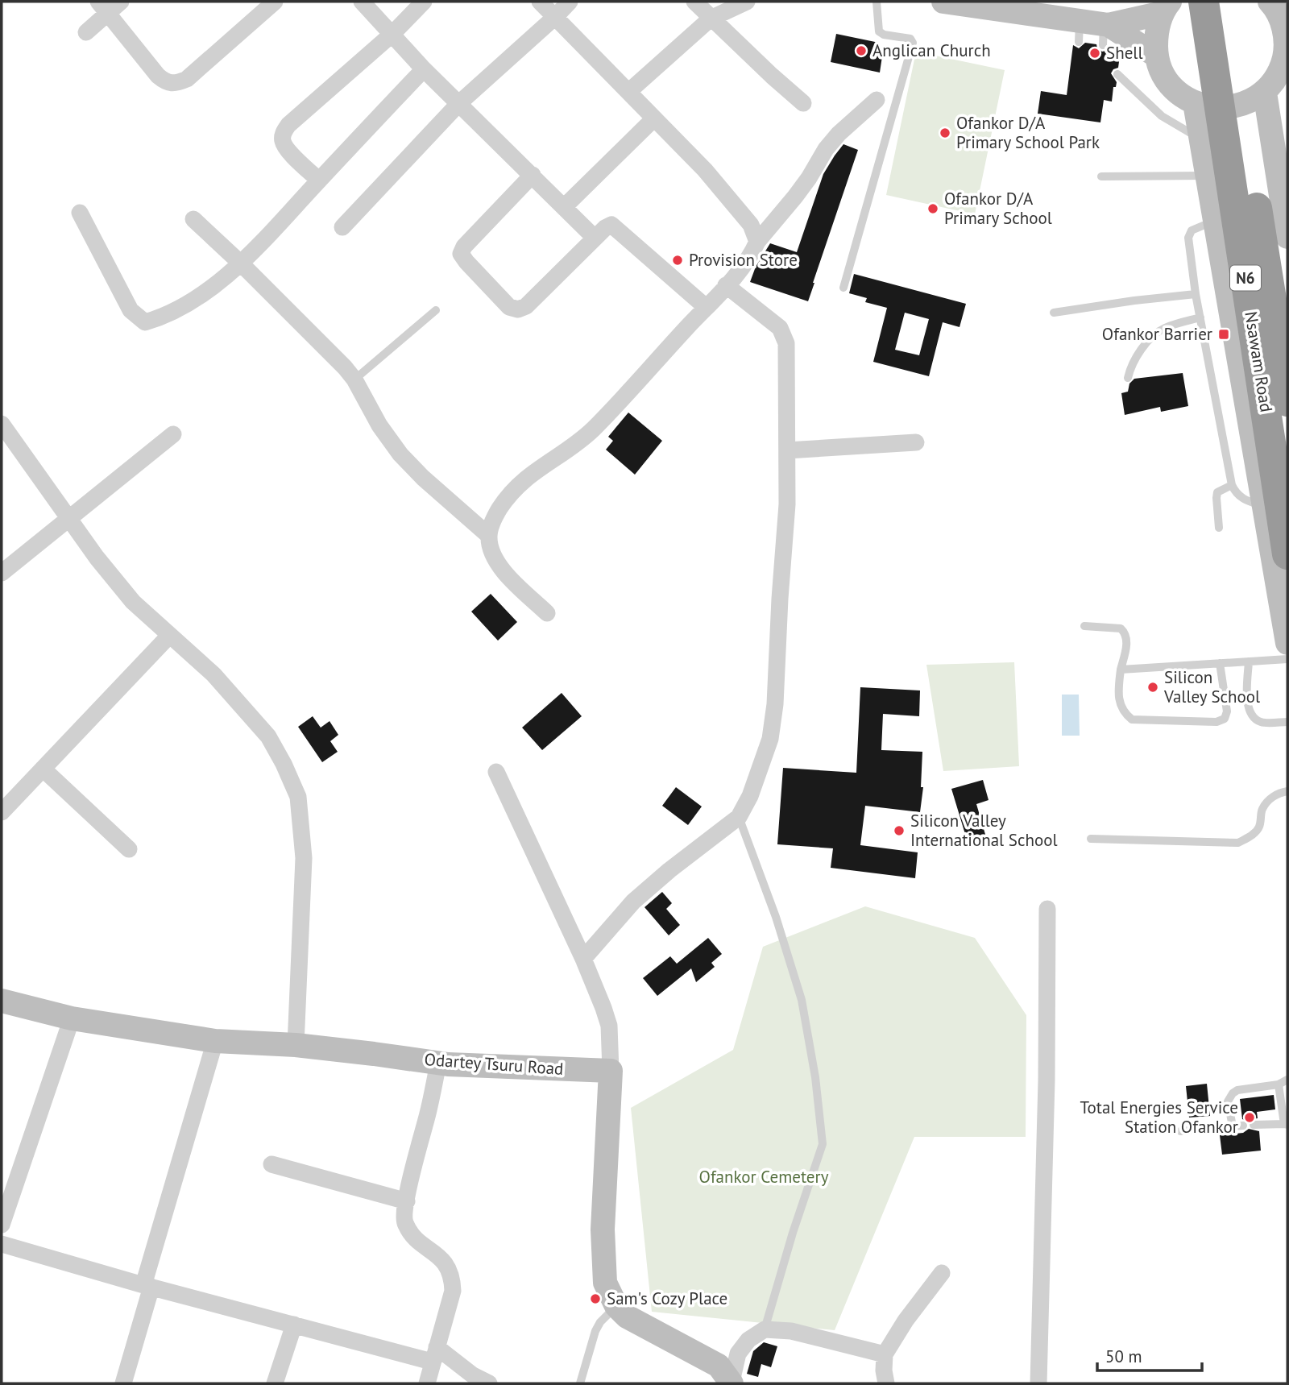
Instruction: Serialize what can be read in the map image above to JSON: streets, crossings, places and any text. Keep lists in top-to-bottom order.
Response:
{
  "streets": {
    "highway": ["N6", "Nsawam Road"],
    "main road": ["Odartey Tsuru Road"]
  },
  "parks": ["Ofankor Cemetery"],
  "places": {
    "other": [
      "Anglican Church",
      "Shell",
      "Ofankor D/A Primary School Park",
      "Ofankor D/A Primary School",
      "Provision Store",
      "Silicon Valley School",
      "Silicon Valley International School",
      "Total Energies Service Station Ofankor",
      "Sam's Cozy Place"
    ],
    "transit": ["Ofankor Barrier"]
  },
  "scale_bar": "50 m"
}
